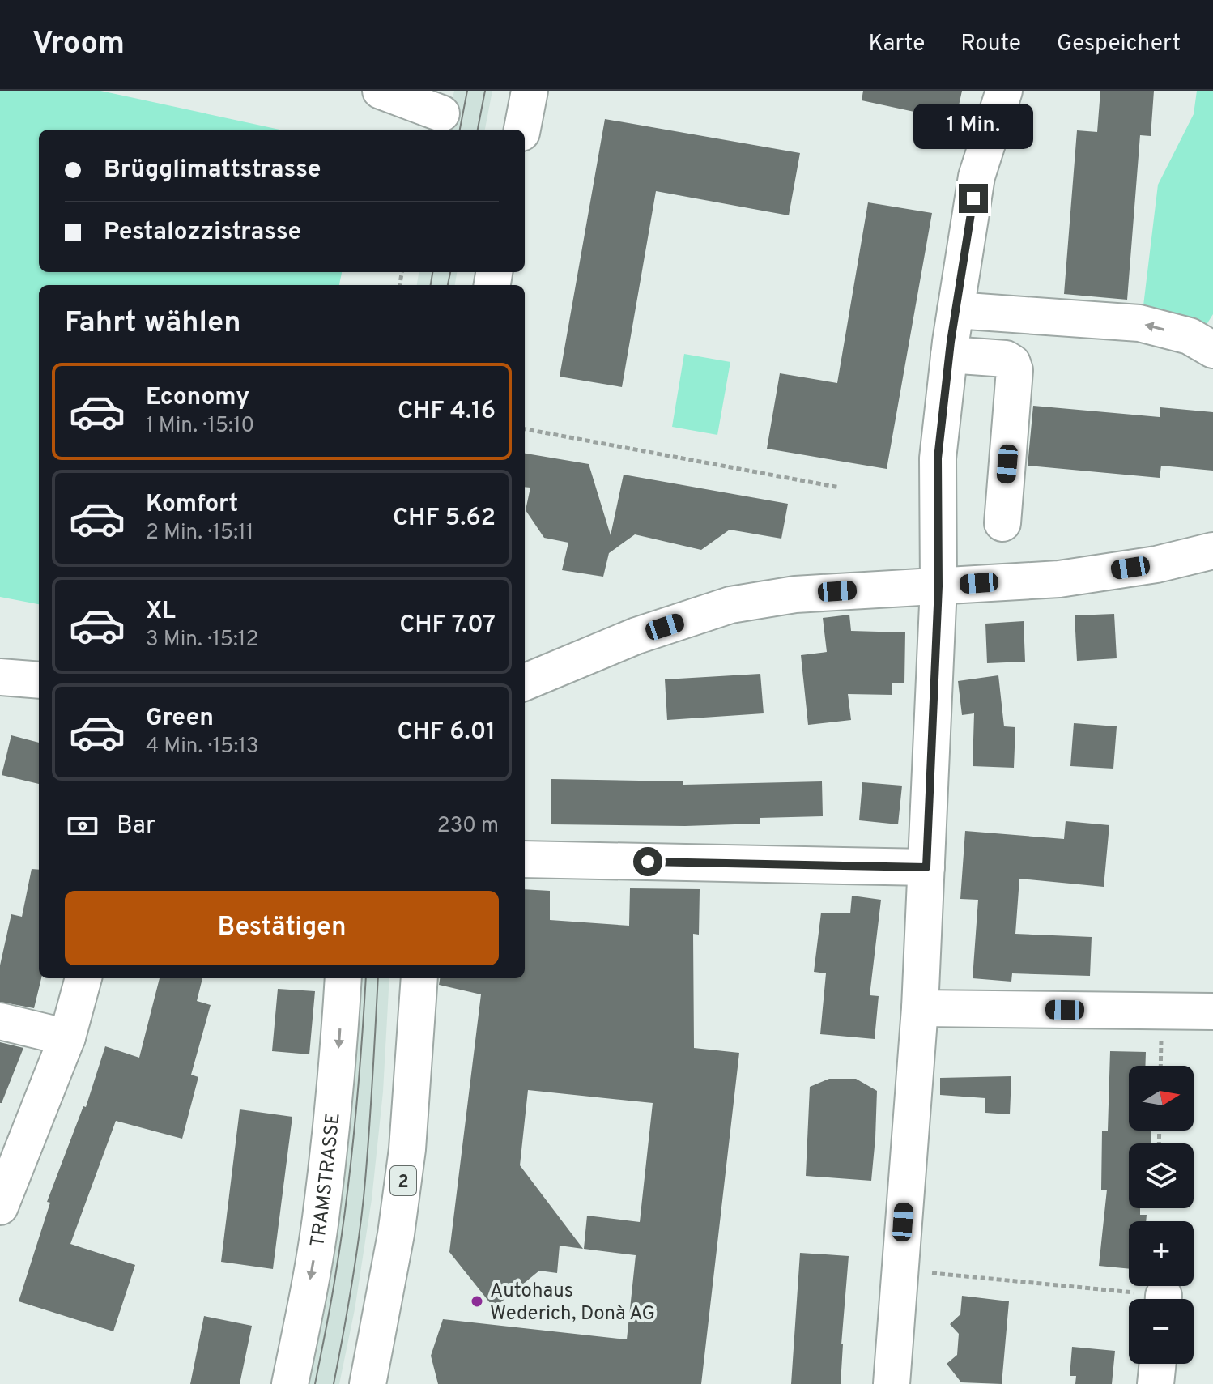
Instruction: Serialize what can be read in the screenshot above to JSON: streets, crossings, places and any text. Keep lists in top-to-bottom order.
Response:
{
  "streets": {
    "street": ["TRAMSTRASSE", "2"]
  },
  "places": ["Autohaus Wederich, Donà AG"],
  "north": "right",
  "page": {
    "header": "Vroom",
    "nav": ["Karte", "Route", "Gespeichert"],
    "bubble": "1 Min.",
    "banner": ["Brügglimattstrasse", "Pestalozzistrasse"],
    "heading": "Fahrt wählen",
    "list": [
      {
        "name": "Economy",
        "note": "1 Min. · 15:10",
        "value": "CHF 4.16"
      },
      {
        "name": "Komfort",
        "note": "2 Min. · 15:11",
        "value": "CHF 5.62"
      },
      {
        "name": "XL",
        "note": "3 Min. · 15:12",
        "value": "CHF 7.07"
      },
      {
        "name": "Green",
        "note": "4 Min. · 15:13",
        "value": "CHF 6.01"
      }
    ],
    "pay": ["Bar", "230 m"],
    "buttons": "Bestätigen",
    "map_buttons": ["+", "−"]
  }
}
